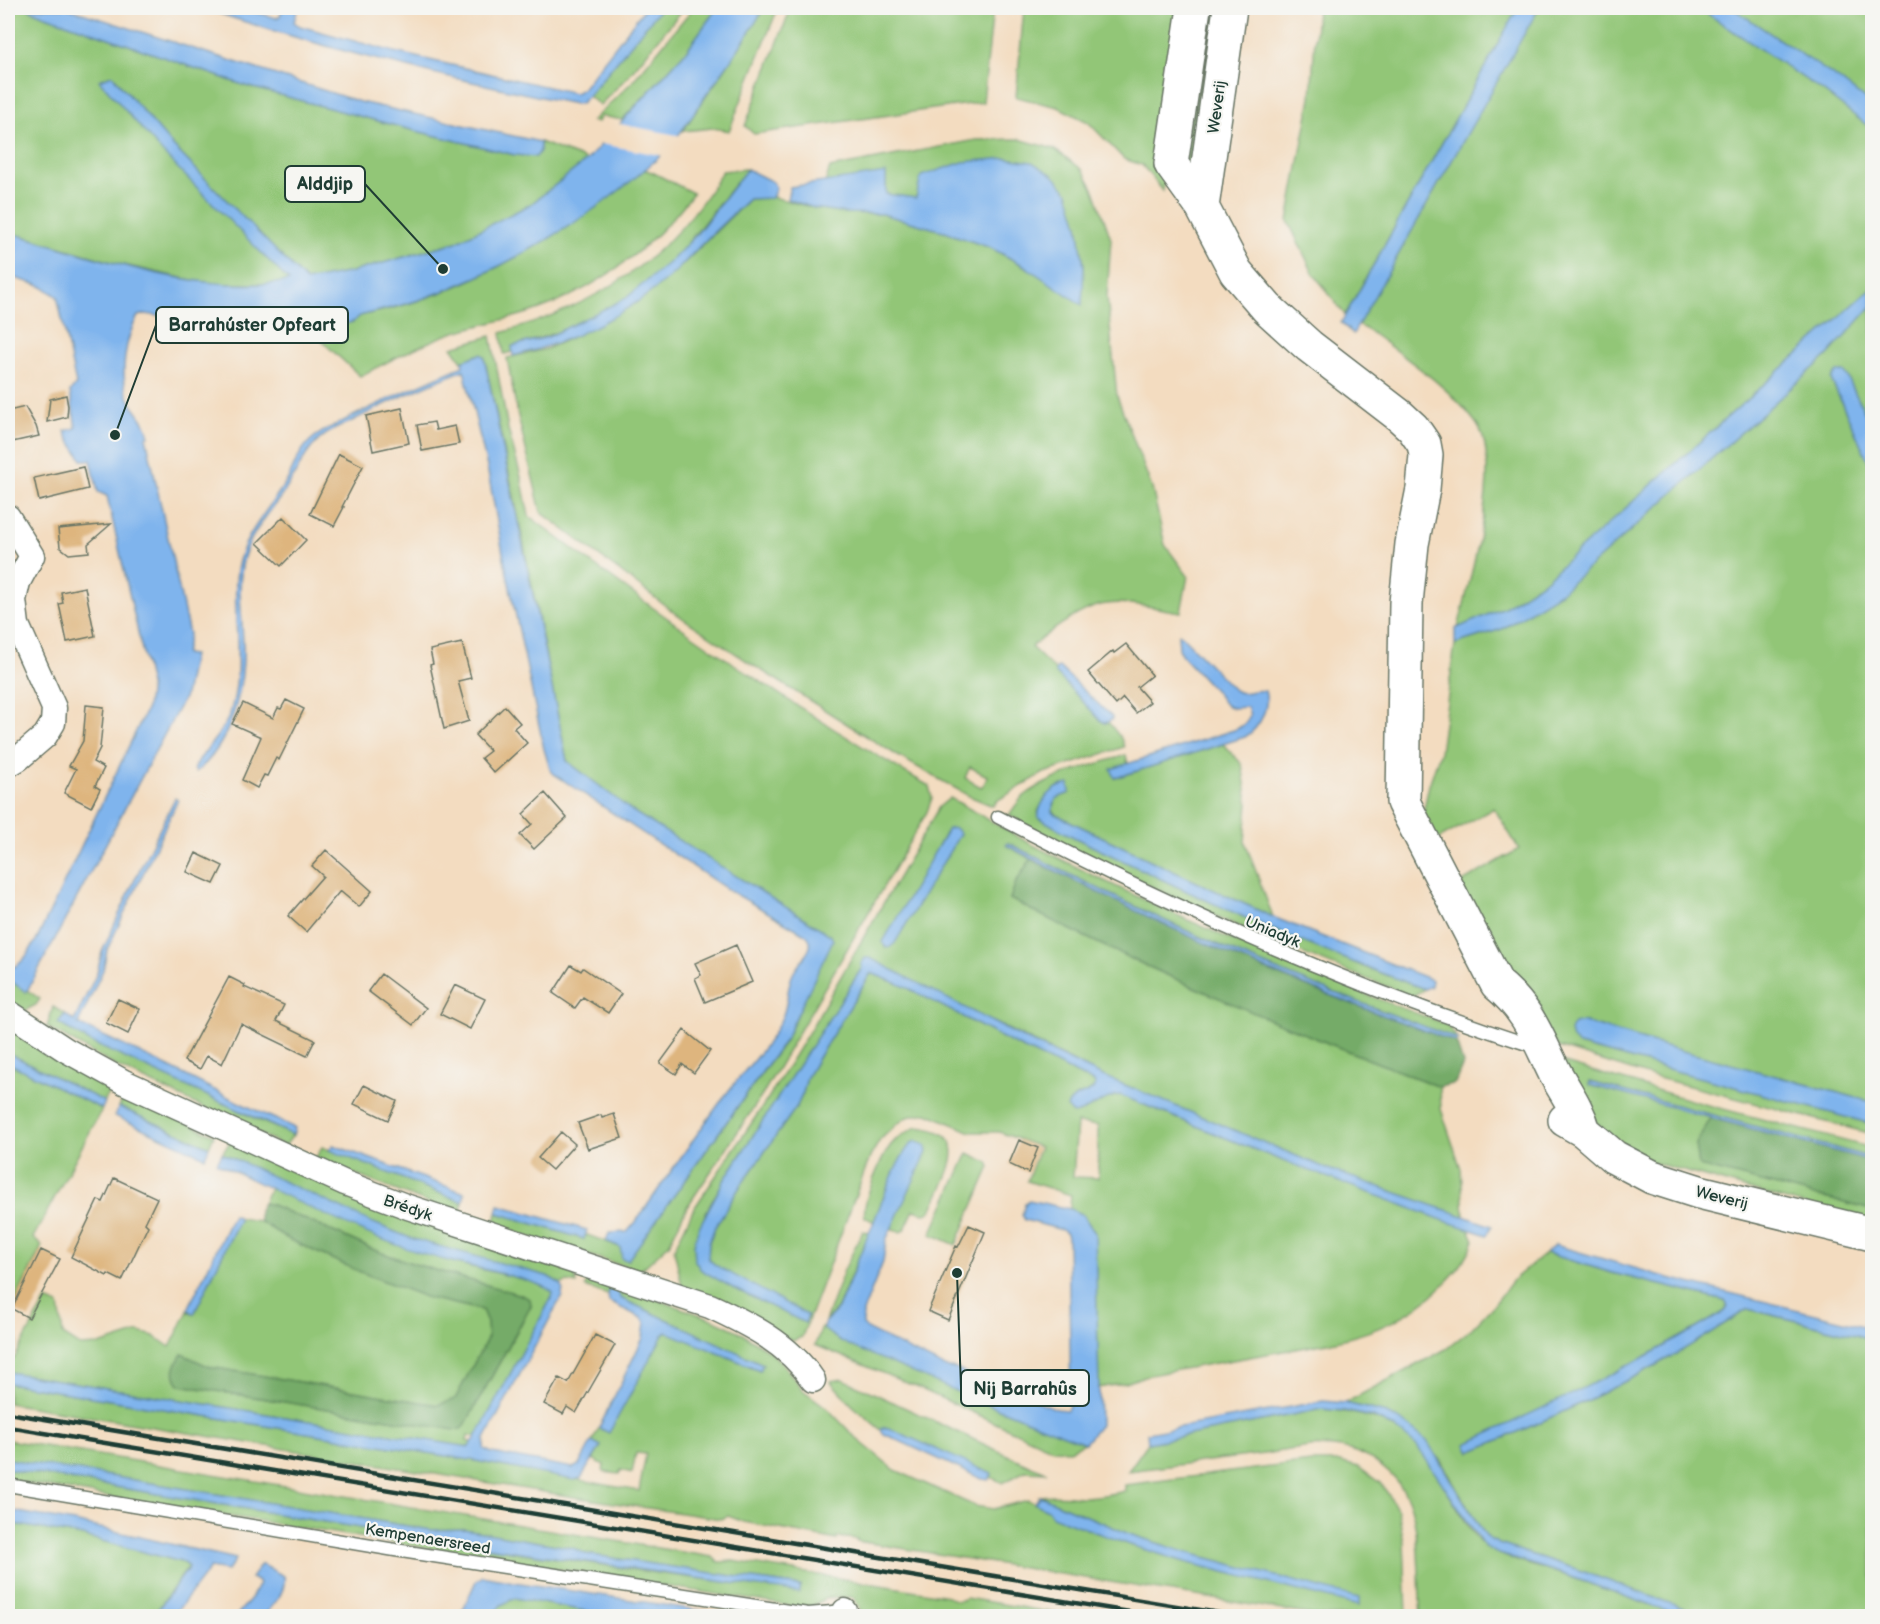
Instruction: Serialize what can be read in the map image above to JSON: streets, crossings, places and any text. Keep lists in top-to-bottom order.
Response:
{
  "streets": {
    "street": ["Weverij", "Brédyk"],
    "lane": ["Uniadyk", "Kempenaersreed"]
  },
  "crossings": [
    ["Weverij", "Uniadyk"]
  ],
  "places": ["Alddjip", "Barrahúster Opfeart", "Nij Barrahûs"]
}
